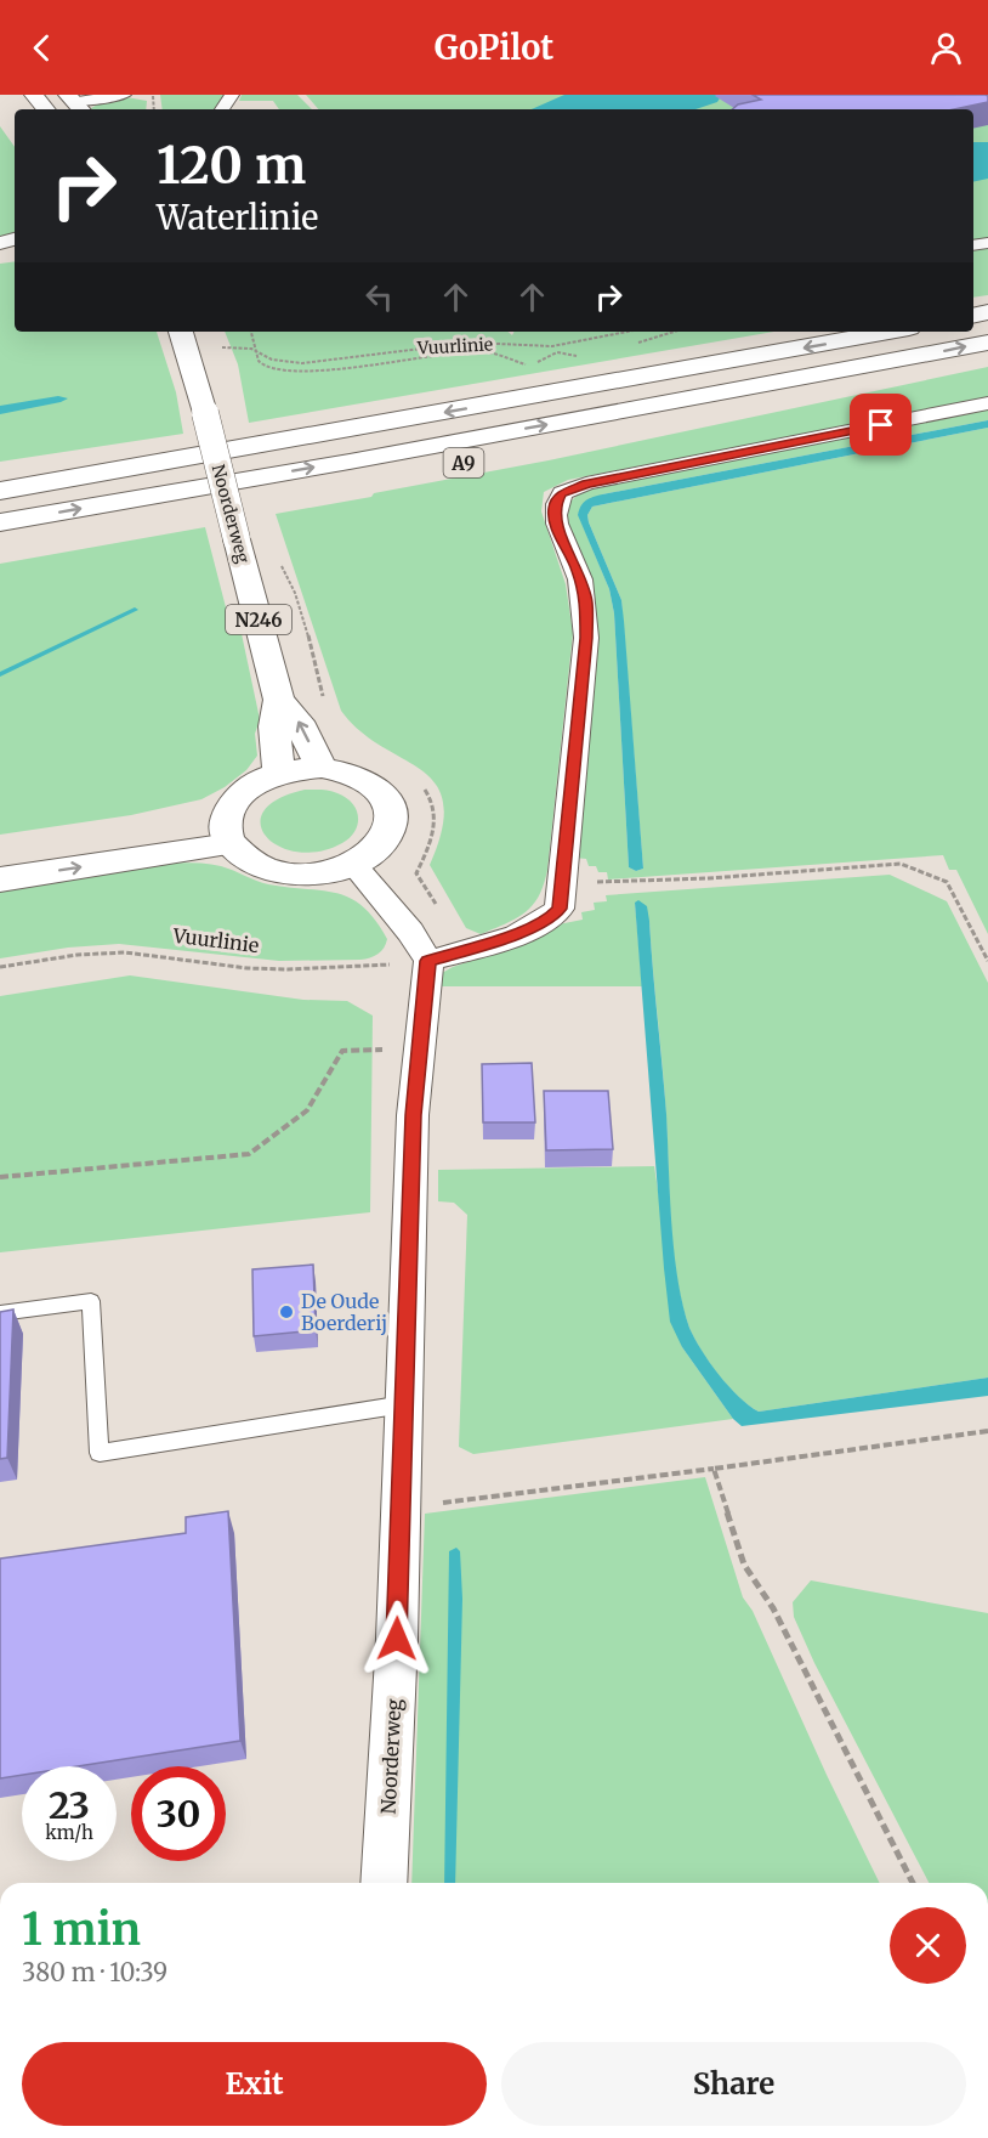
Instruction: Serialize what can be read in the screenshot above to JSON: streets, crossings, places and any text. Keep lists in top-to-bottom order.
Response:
{
  "streets": {
    "main road": ["A9", "Noorderweg", "N246"],
    "path": ["Vuurlinie"]
  },
  "crossings": [
    ["Vuurlinie", "Noorderweg"]
  ],
  "places": ["De Oude Boerderij"],
  "page": {
    "header": "GoPilot",
    "turn": ["120 m", "Waterlinie"],
    "speed": "23 km/h",
    "limit": "30",
    "heading": ["1 min", "380 m · 10:39"],
    "buttons": ["Exit", "Share"]
  }
}
